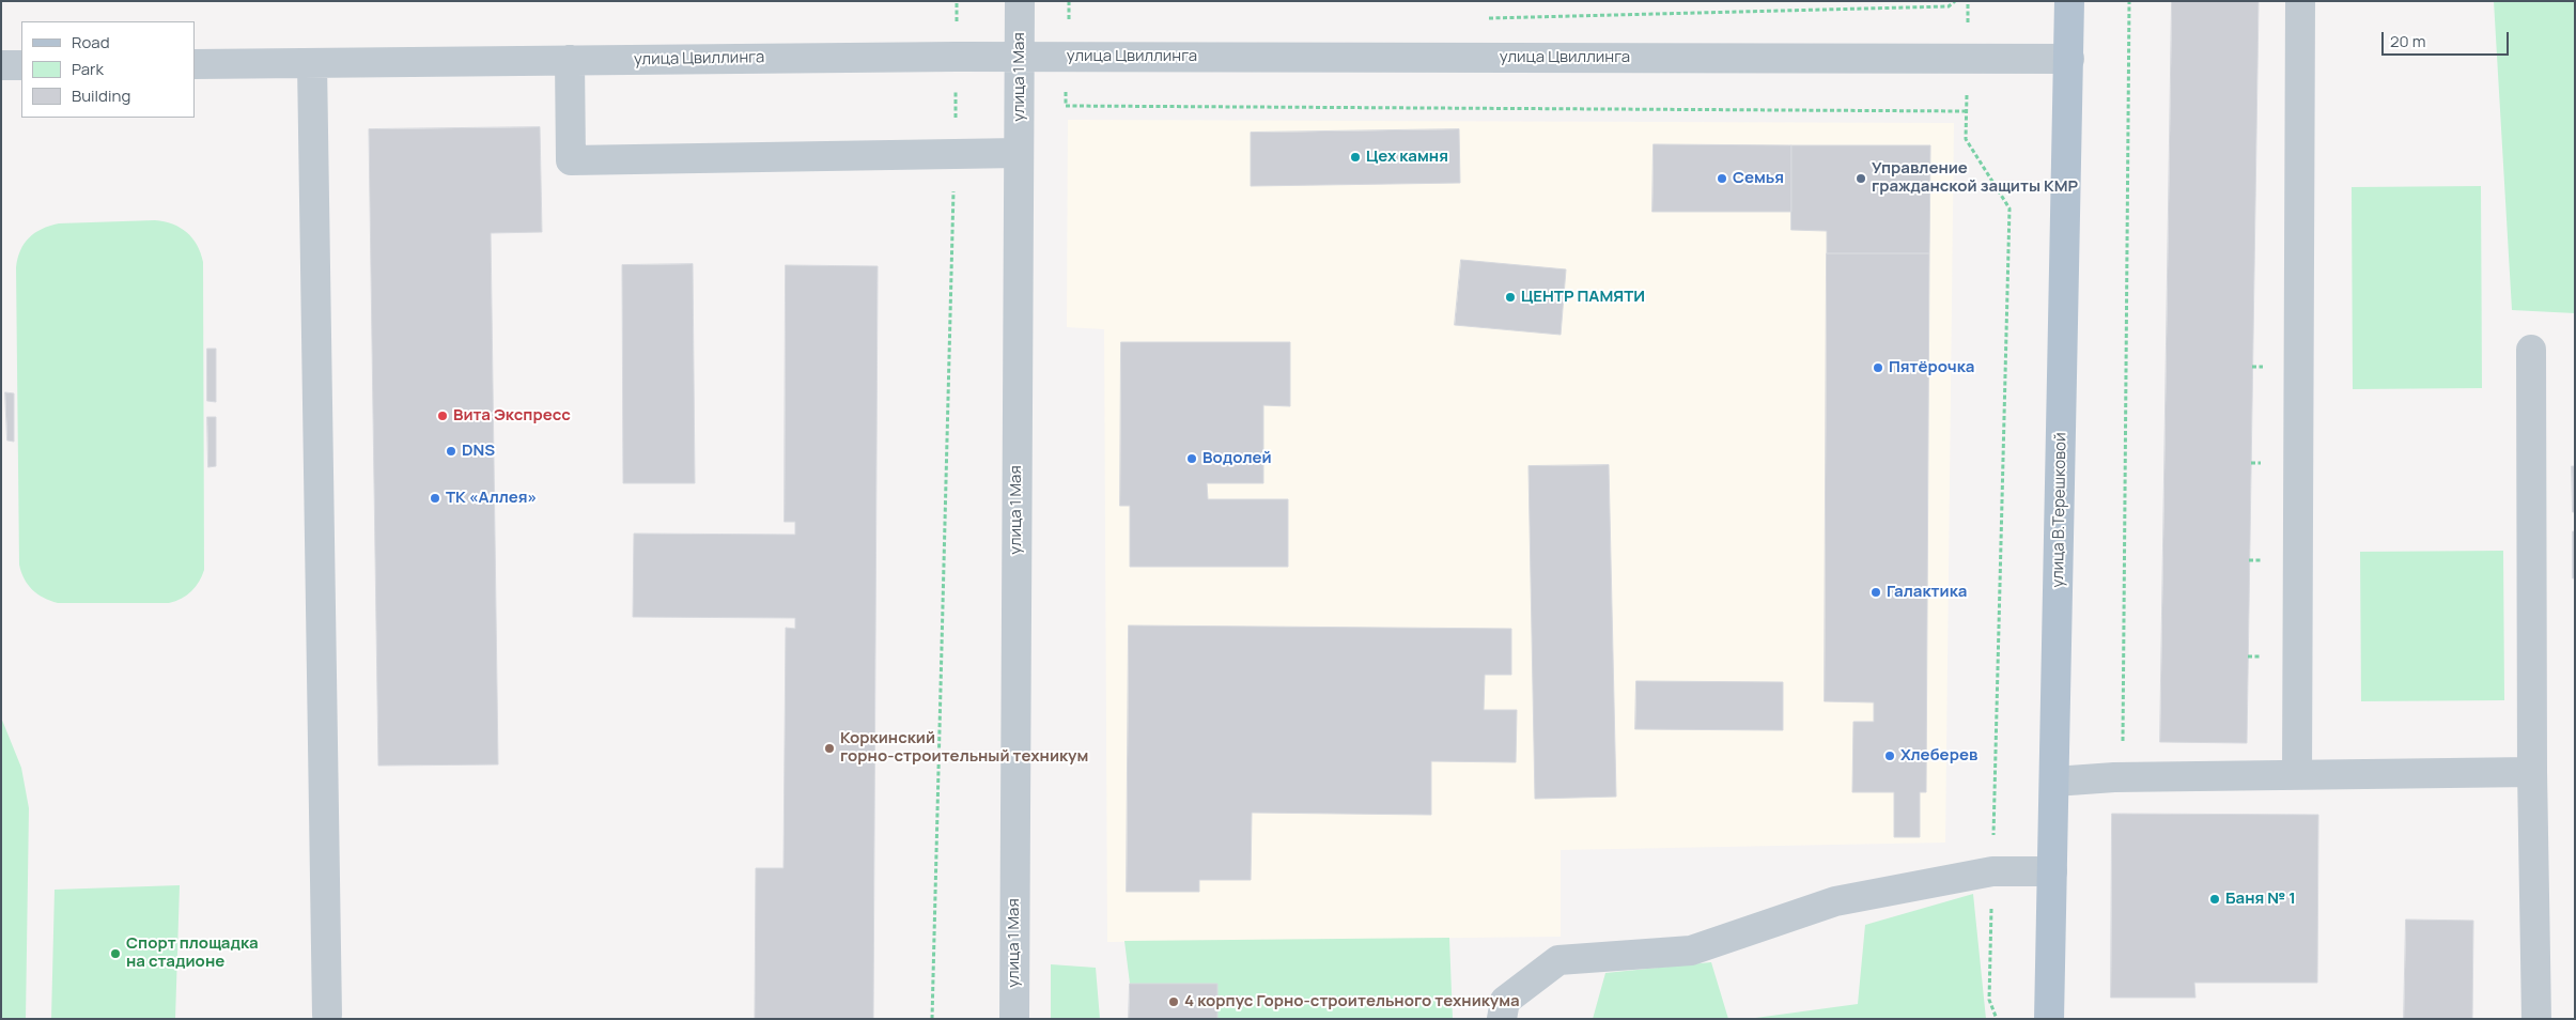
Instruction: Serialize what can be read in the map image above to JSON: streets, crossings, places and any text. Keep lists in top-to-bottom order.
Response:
{
  "streets": {
    "main road": ["улица В.Терешковой"],
    "street": ["улица Цвиллинга", "улица 1 Мая"]
  },
  "crossings": [
    ["улица Цвиллинга", "улица 1 Мая"],
    ["улица Цвиллинга", "улица В.Терешковой"]
  ],
  "places": [
    "Цех камня",
    "Семья",
    "Управление гражданской защиты КМР",
    "ЦЕНТР ПАМЯТИ",
    "Пятёрочка",
    "Вита Экспресс",
    "DNS",
    "Водолей",
    "ТК «Аллея»",
    "Галактика",
    "Коркинский горно-строительный техникум",
    "Хлеберев",
    "Баня № 1",
    "Спорт площадка на стадионе",
    "4 корпус Горно-строительного техникума"
  ],
  "legend": ["Road", "Park", "Building"],
  "scale_bar": "20 m"
}
